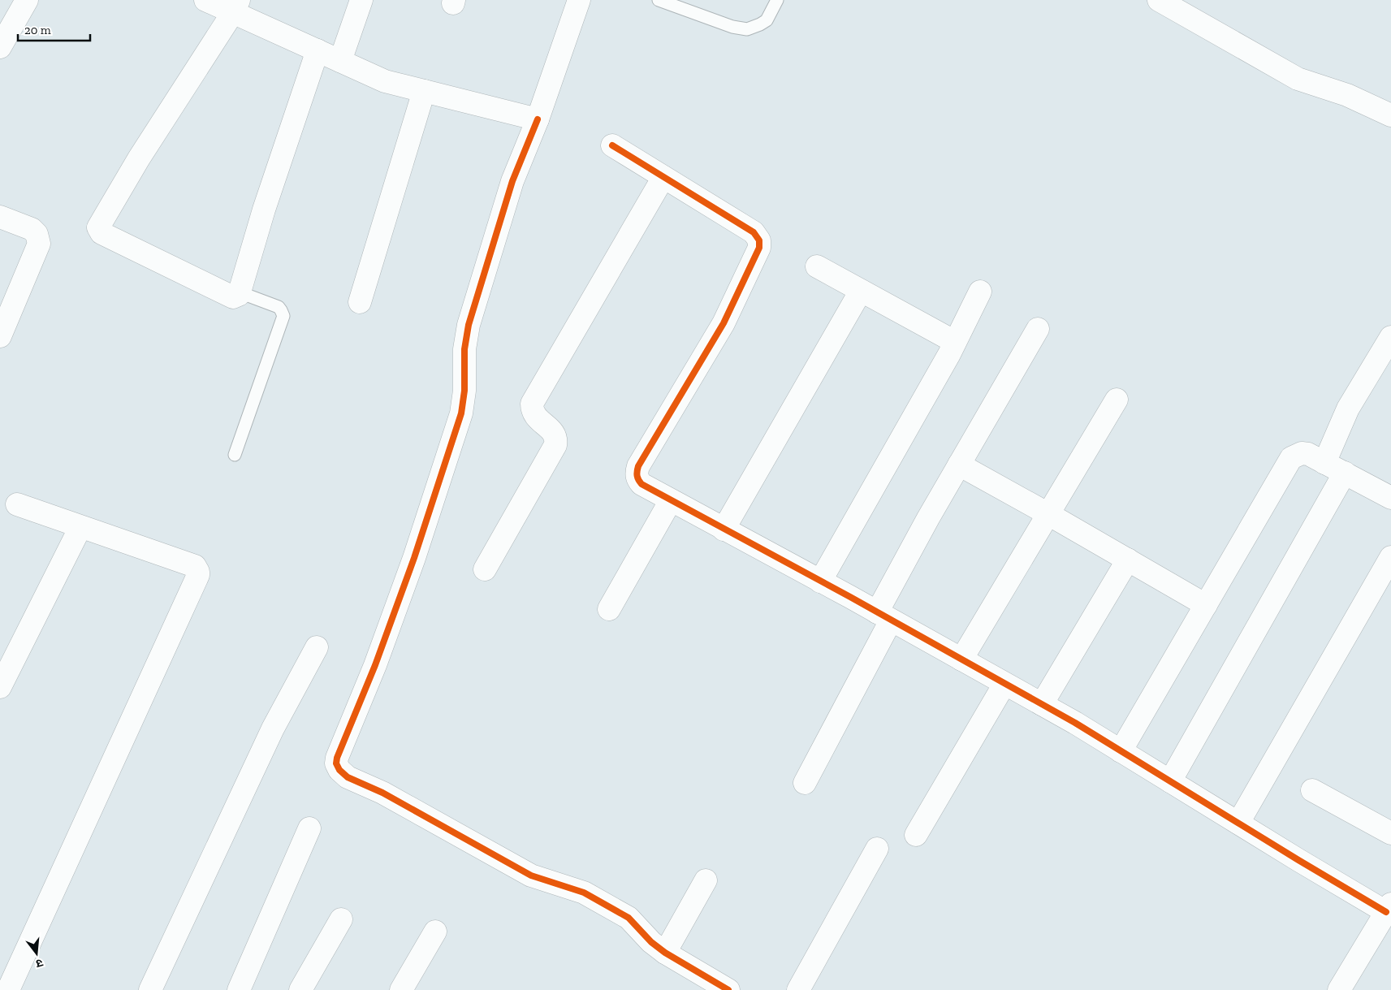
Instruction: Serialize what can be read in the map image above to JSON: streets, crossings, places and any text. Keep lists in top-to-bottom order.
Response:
{
  "scale_bar": "20 m",
  "north": "bottom"
}
